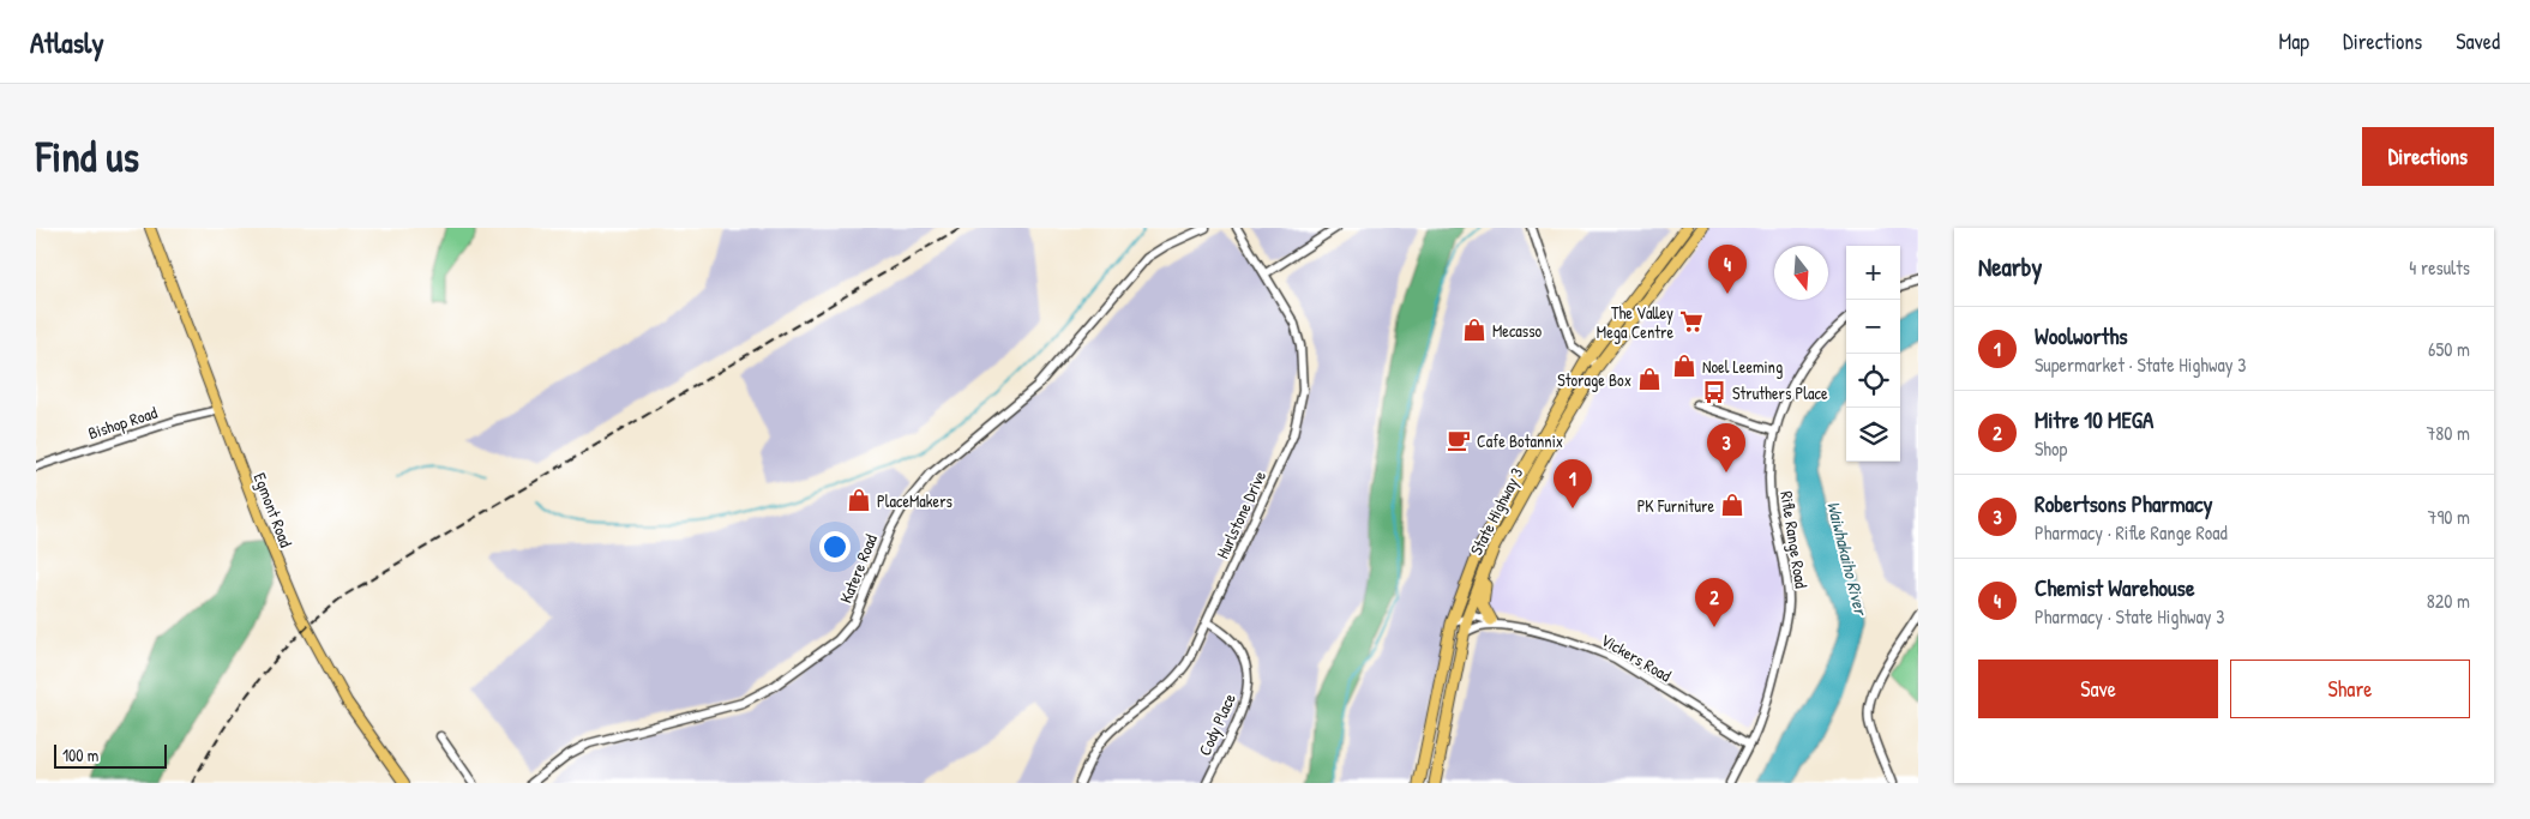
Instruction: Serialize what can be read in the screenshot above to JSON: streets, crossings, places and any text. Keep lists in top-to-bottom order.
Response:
{
  "streets": {
    "highway": ["State Highway 3"],
    "main road": ["Egmont Road"],
    "street": [
      "Bishop Road",
      "Hurlstone Drive",
      "Rifle Range Road",
      "Katere Road",
      "Vickers Road",
      "Cody Place"
    ]
  },
  "crossings": [
    ["Bishop Road", "Egmont Road"],
    ["State Highway 3", "Vickers Road"],
    ["Hurlstone Drive", "Cody Place"],
    ["Rifle Range Road", "Vickers Road"]
  ],
  "water": ["Waiwhakaiho River"],
  "places": {
    "supermarket": ["The Valley Mega Centre"],
    "shop": [
      "Mecasso",
      "Noel Leeming",
      "Storage Box",
      "PlaceMakers",
      "PK Furniture"
    ],
    "bus stop": ["Struthers Place"],
    "cafe": ["Cafe Botannix"]
  },
  "scale_bar": "100 m",
  "north": "bottom",
  "page": {
    "header": "Atlasly",
    "nav": ["Map", "Directions", "Saved"],
    "buttons": [
      "Directions",
      ["Save", "Share"]
    ],
    "title": "Find us",
    "heading": ["Nearby", "4 results"],
    "pins": [
      "4",
      "3",
      "1",
      "2"
    ],
    "map_buttons": ["+", "−"],
    "list": [
      {
        "mark": "1",
        "name": "Woolworths",
        "note": "Supermarket · State Highway 3",
        "value": "650 m"
      },
      {
        "mark": "2",
        "name": "Mitre 10 MEGA",
        "note": "Shop",
        "value": "780 m"
      },
      {
        "mark": "3",
        "name": "Robertsons Pharmacy",
        "note": "Pharmacy · Rifle Range Road",
        "value": "790 m"
      },
      {
        "mark": "4",
        "name": "Chemist Warehouse",
        "note": "Pharmacy · State Highway 3",
        "value": "820 m"
      }
    ],
    "scale": "100 m"
  }
}
